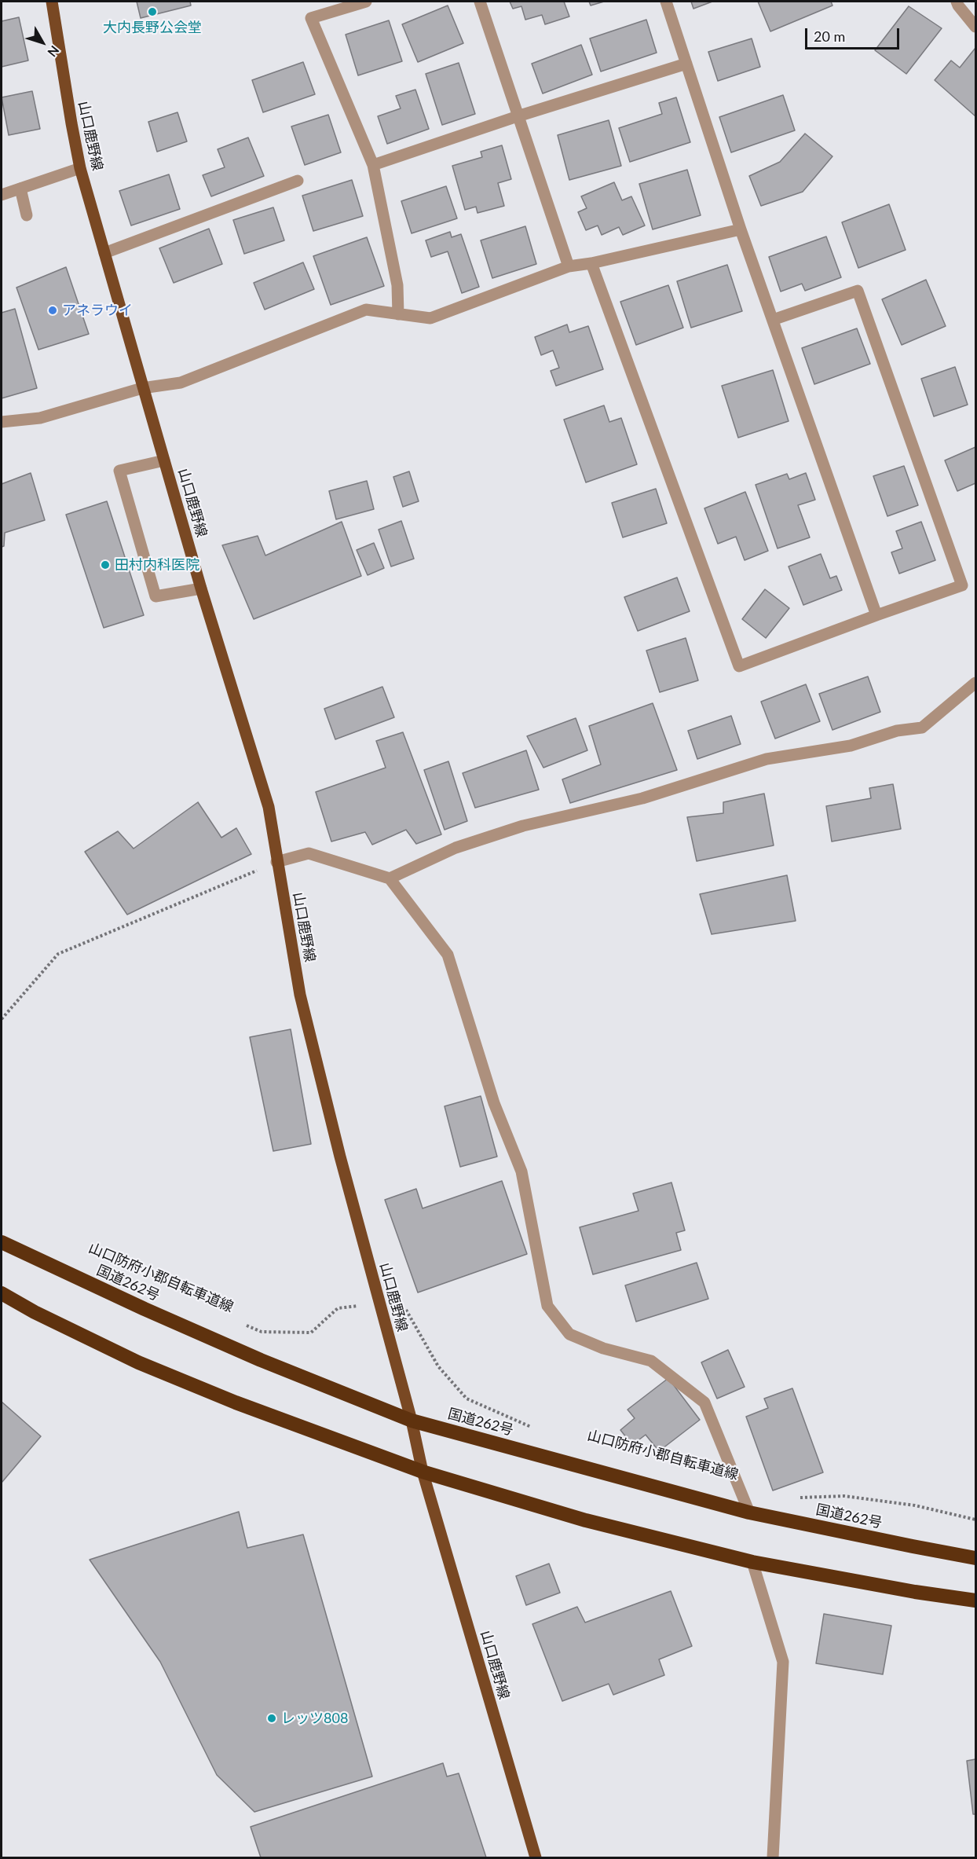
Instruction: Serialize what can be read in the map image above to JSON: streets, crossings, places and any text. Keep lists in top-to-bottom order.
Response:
{
  "streets": {
    "highway": ["国道262号"],
    "main road": ["山口鹿野線"],
    "path": ["山口防府小郡自転車道線"]
  },
  "crossings": [
    ["山口鹿野線", "国道262号"]
  ],
  "places": [
    "大内長野公会堂",
    "アネラウイ",
    "田村内科医院",
    "レッツ808"
  ],
  "scale_bar": "20 m",
  "north": "bottom right"
}
